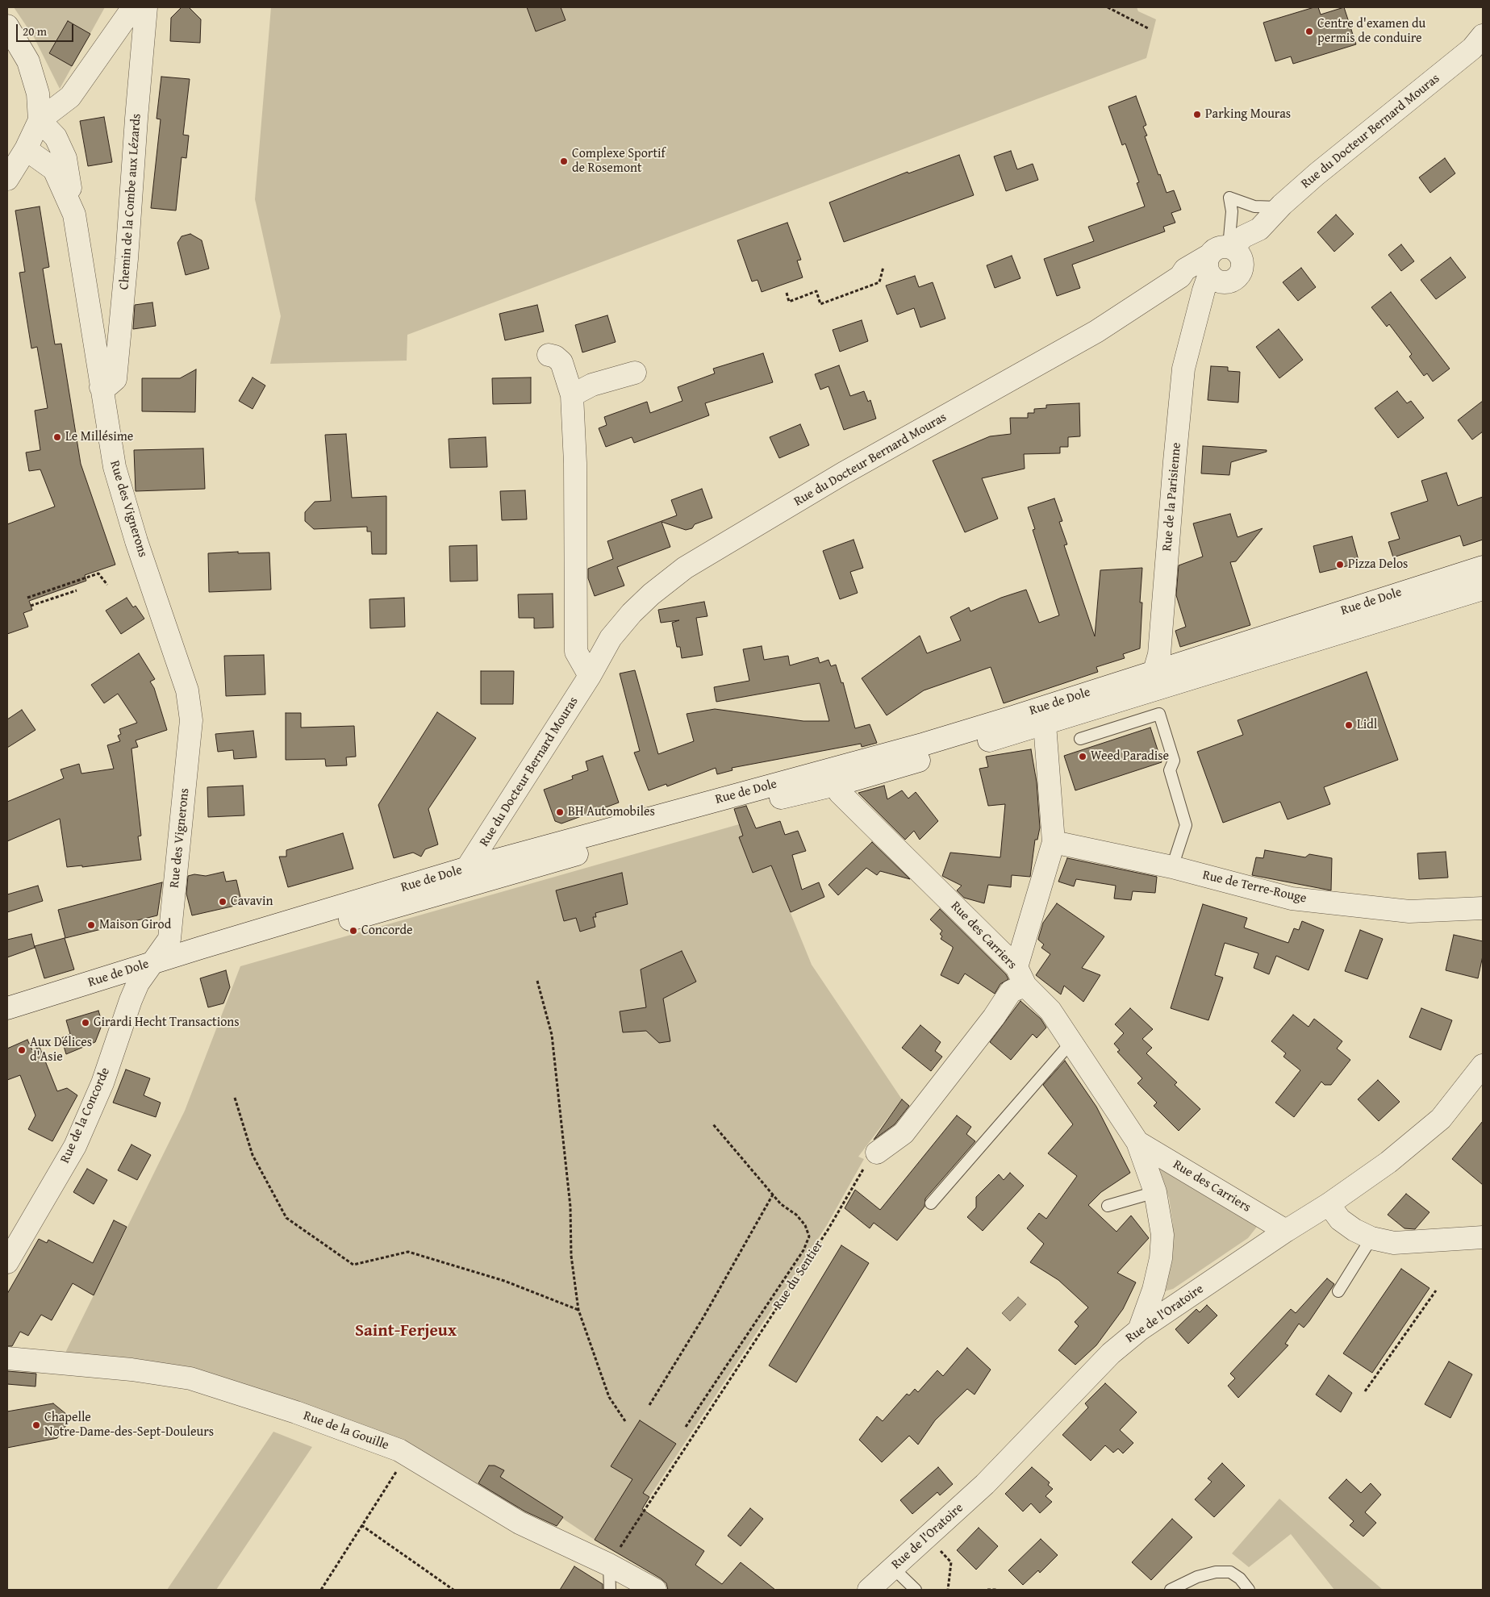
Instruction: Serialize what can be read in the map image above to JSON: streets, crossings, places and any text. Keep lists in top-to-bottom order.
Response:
{
  "streets": {
    "street": [
      "Rue du Docteur Bernard Mouras",
      "Chemin de la Combe aux Lézards",
      "Rue de la Parisienne",
      "Rue des Vignerons",
      "Rue de Dole",
      "Rue de Terre-Rouge",
      "Rue des Carriers",
      "Rue de la Concorde",
      "Rue de l'Oratoire",
      "Rue de la Gouille"
    ],
    "path": ["Rue du Sentier"]
  },
  "crossings": [
    ["Rue du Docteur Bernard Mouras", "Rue de la Parisienne"],
    ["Rue du Docteur Bernard Mouras", "Rue de Dole"],
    ["Chemin de la Combe aux Lézards", "Rue des Vignerons"],
    ["Rue de la Parisienne", "Rue de Dole"],
    ["Rue des Vignerons", "Rue de Dole"],
    ["Rue des Vignerons", "Rue de la Concorde"],
    ["Rue de Dole", "Rue des Carriers"],
    ["Rue de Dole", "Rue de la Concorde"],
    ["Rue des Carriers", "Rue de l'Oratoire"],
    ["Rue du Sentier", "Rue de la Gouille"]
  ],
  "districts": ["Saint-Ferjeux"],
  "places": [
    "Centre d'examen du permis de conduire",
    "Parking Mouras",
    "Complexe Sportif de Rosemont",
    "Le Millésime",
    "Pizza Delos",
    "Lidl",
    "Weed Paradise",
    "BH Automobiles",
    "Cavavin",
    "Maison Girod",
    "Concorde",
    "Girardi Hecht Transactions",
    "Aux Délices d'Asie",
    "Chapelle Notre-Dame-des-Sept-Douleurs"
  ],
  "scale_bar": "20 m"
}
